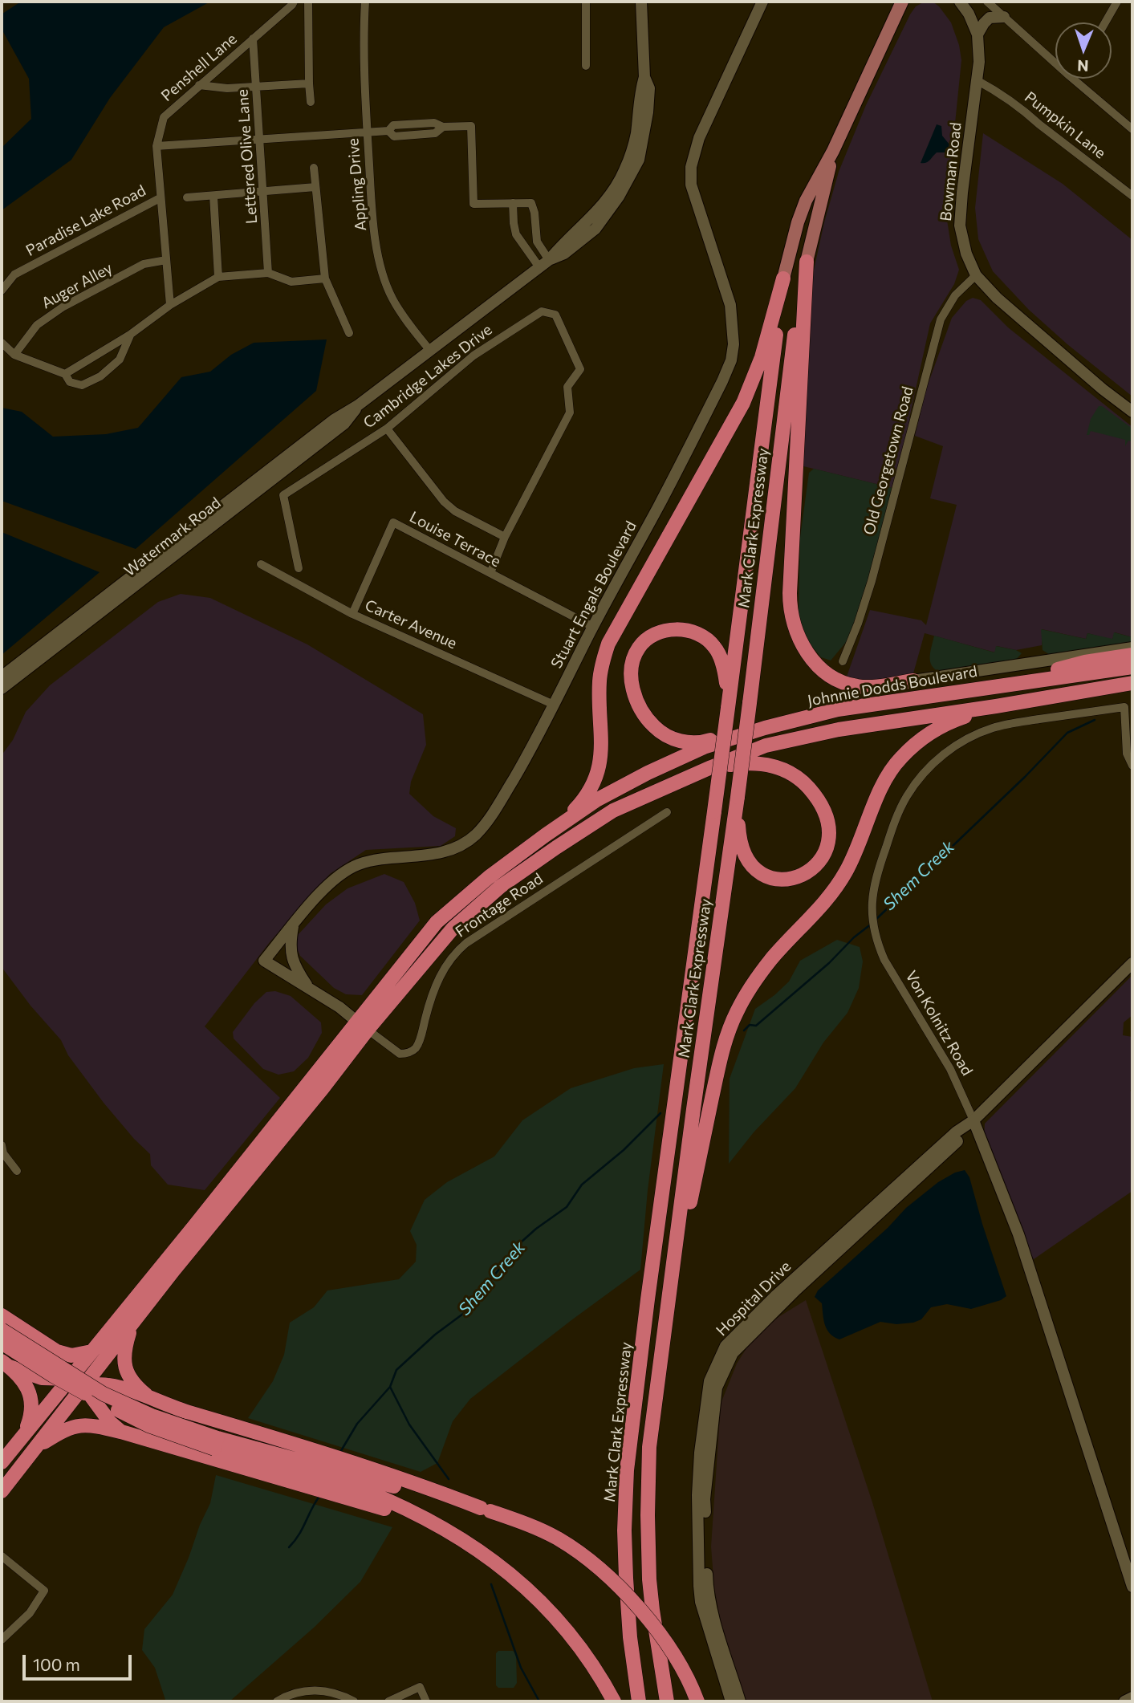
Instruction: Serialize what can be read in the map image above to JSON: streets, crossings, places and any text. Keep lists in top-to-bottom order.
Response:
{
  "streets": {
    "highway": ["Mark Clark Expressway", "Johnnie Dodds Boulevard"],
    "street": [
      "Penshell Lane",
      "Pumpkin Lane",
      "Lettered Olive Lane",
      "Bowman Road",
      "Appling Drive",
      "Paradise Lake Road",
      "Auger Alley",
      "Cambridge Lakes Drive",
      "Old Georgetown Road",
      "Watermark Road",
      "Louise Terrace",
      "Stuart Engals Boulevard",
      "Carter Avenue",
      "Frontage Road",
      "Von Kolnitz Road",
      "Hospital Drive"
    ]
  },
  "crossings": [
    ["Penshell Lane", "Lettered Olive Lane"],
    ["Penshell Lane", "Paradise Lake Road"],
    ["Penshell Lane", "Auger Alley"],
    ["Pumpkin Lane", "Bowman Road"],
    ["Bowman Road", "Old Georgetown Road"],
    ["Appling Drive", "Watermark Road"],
    ["Cambridge Lakes Drive", "Louise Terrace"],
    ["Louise Terrace", "Stuart Engals Boulevard"],
    ["Louise Terrace", "Carter Avenue"],
    ["Stuart Engals Boulevard", "Carter Avenue"],
    ["Stuart Engals Boulevard", "Johnnie Dodds Boulevard"],
    ["Stuart Engals Boulevard", "Frontage Road"],
    ["Johnnie Dodds Boulevard", "Frontage Road"],
    ["Von Kolnitz Road", "Hospital Drive"]
  ],
  "water": ["Shem Creek"],
  "scale_bar": "100 m",
  "north": "bottom"
}
